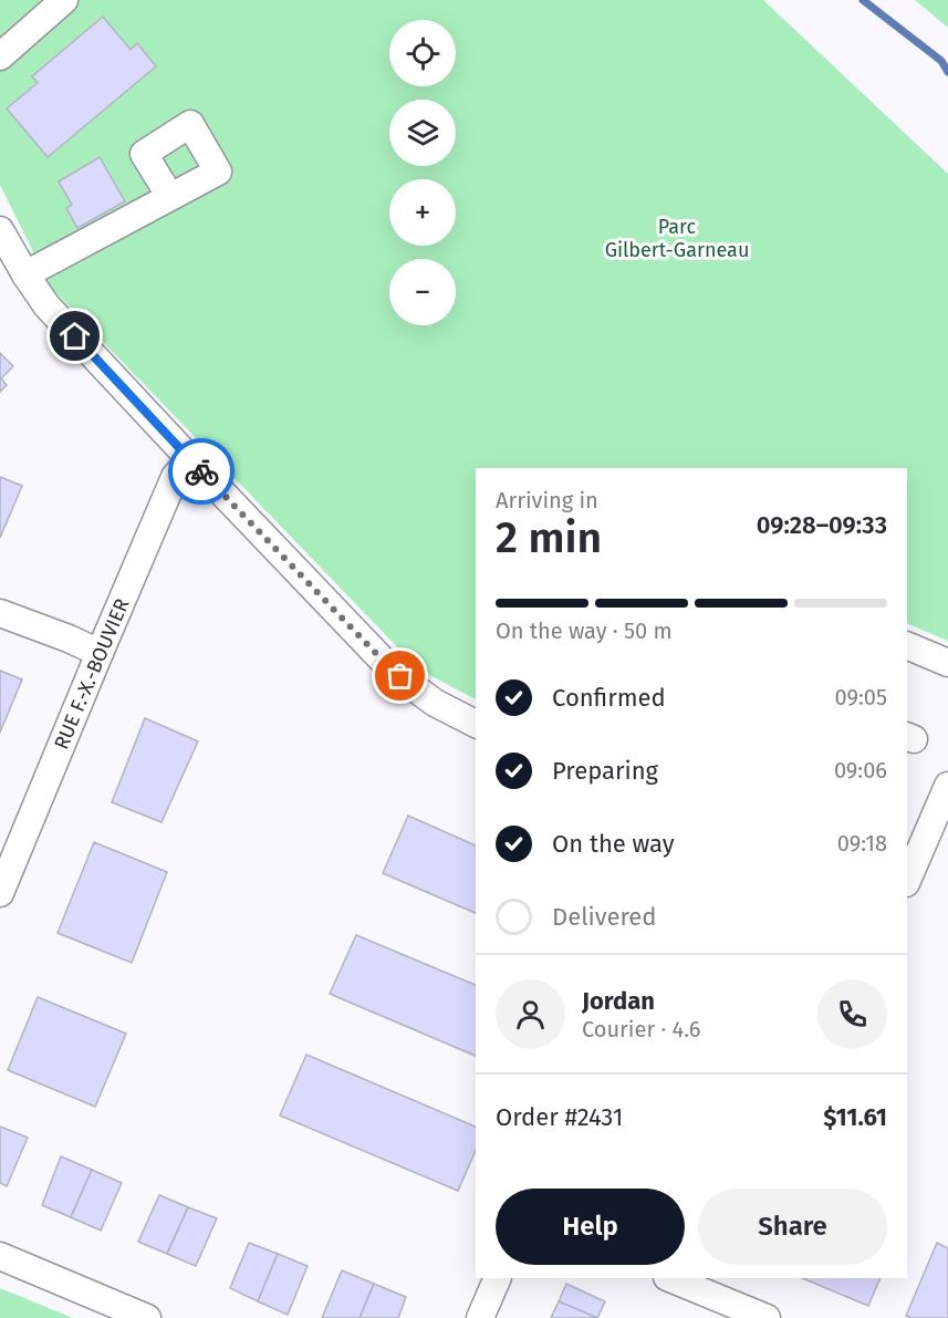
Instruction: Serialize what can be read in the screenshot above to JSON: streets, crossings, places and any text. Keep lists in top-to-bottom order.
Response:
{
  "streets": {
    "street": ["RUE F.-X.-BOUVIER"]
  },
  "parks": ["Parc Gilbert-Garneau"],
  "page": {
    "map_buttons": ["+", "−"],
    "heading": ["2 min", "Arriving in", "09:28–09:33"],
    "panel": [
      "Jordan",
      "Courier · 4.6",
      "Order #2431",
      "$11.61"
    ],
    "bar": "On the way · 50 m",
    "list": [
      ["Confirmed", "09:05"],
      ["Preparing", "09:06"],
      ["On the way", "09:18"],
      "Delivered"
    ],
    "buttons": ["Help", "Share"]
  }
}
